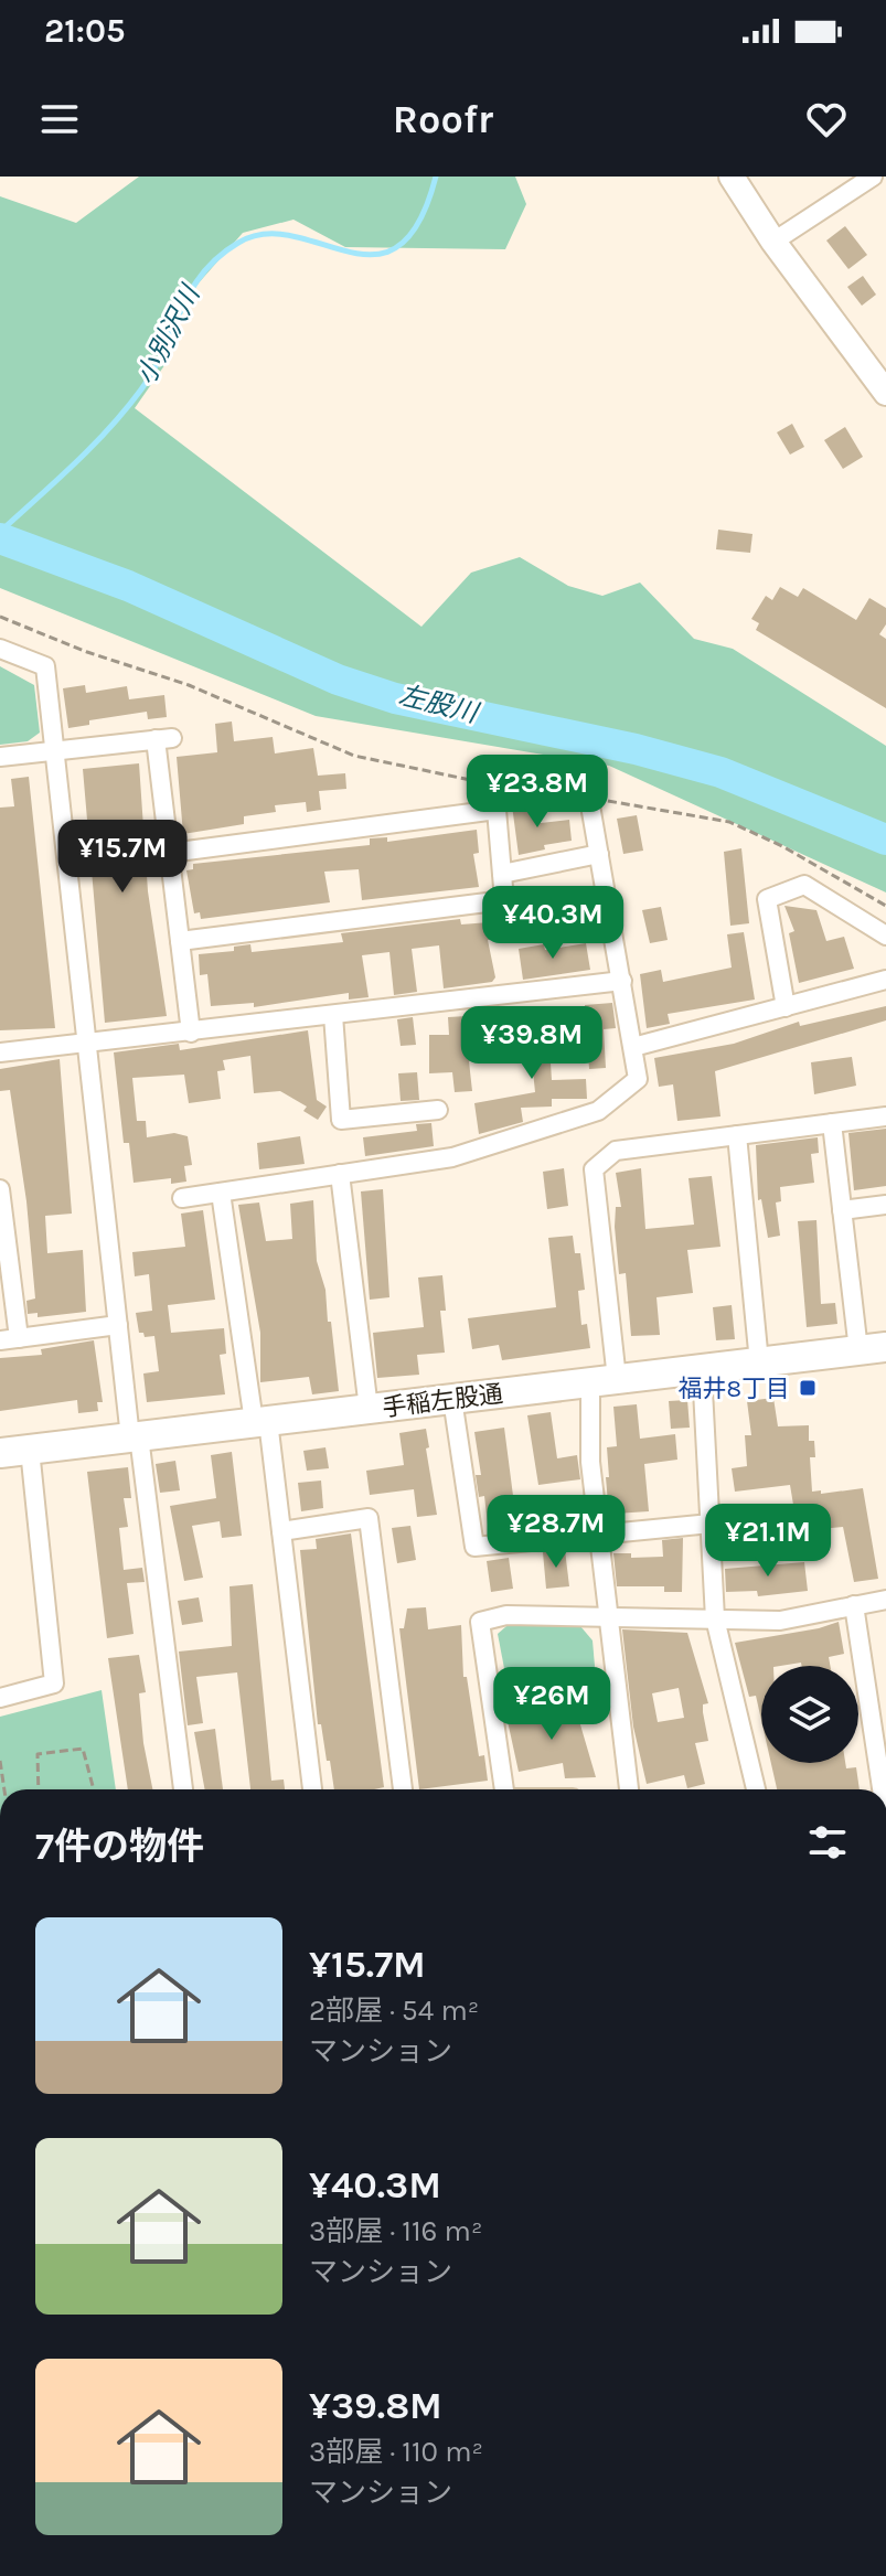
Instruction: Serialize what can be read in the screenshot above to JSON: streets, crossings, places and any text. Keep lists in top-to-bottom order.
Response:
{
  "streets": {
    "main road": ["手稲左股通"]
  },
  "water": ["小別沢川", "左股川"],
  "places": {
    "transit": ["福井8丁目"]
  },
  "page": {
    "status": "21:05",
    "header": "Roofr",
    "price": [
      "¥23.8M",
      "¥15.7M",
      "¥40.3M",
      "¥39.8M",
      "¥28.7M",
      "¥21.1M",
      "¥26M"
    ],
    "heading": "7件の物件",
    "list": [
      {
        "name": "¥15.7M",
        "note": "2部屋 · 54 m² · マンション"
      },
      {
        "name": "¥40.3M",
        "note": "3部屋 · 116 m² · マンション"
      },
      {
        "name": "¥39.8M",
        "note": "3部屋 · 110 m² · マンション"
      }
    ]
  }
}
